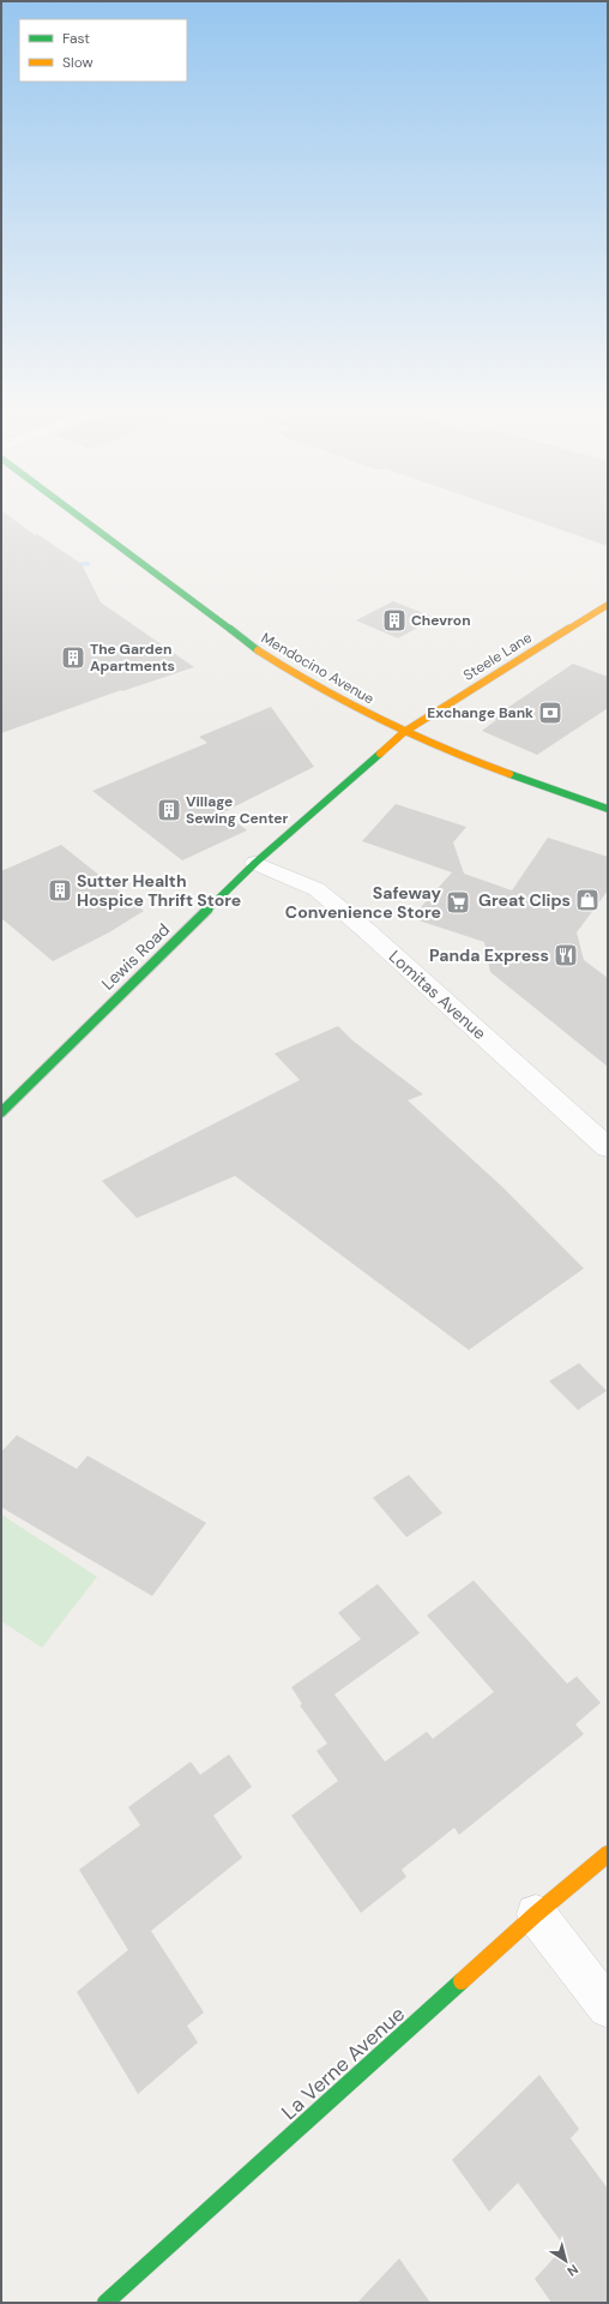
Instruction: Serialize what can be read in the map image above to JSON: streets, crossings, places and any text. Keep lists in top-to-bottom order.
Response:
{
  "streets": {
    "main road": [
      "Steele Lane",
      "Mendocino Avenue",
      "Lewis Road",
      "La Verne Avenue"
    ],
    "street": ["Lomitas Avenue"]
  },
  "crossings": [
    ["Steele Lane", "Mendocino Avenue"],
    ["Steele Lane", "Lewis Road"],
    ["Mendocino Avenue", "Lewis Road"],
    ["Lewis Road", "Lomitas Avenue"]
  ],
  "places": {
    "building": [
      "Chevron",
      "The Garden Apartments",
      "Village Sewing Center",
      "Sutter Health Hospice Thrift Store"
    ],
    "bank": ["Exchange Bank"],
    "shop": ["Great Clips"],
    "supermarket": ["Safeway Convenience Store"],
    "restaurant": ["Panda Express"]
  },
  "legend": ["Fast", "Slow"],
  "north": "bottom right"
}
